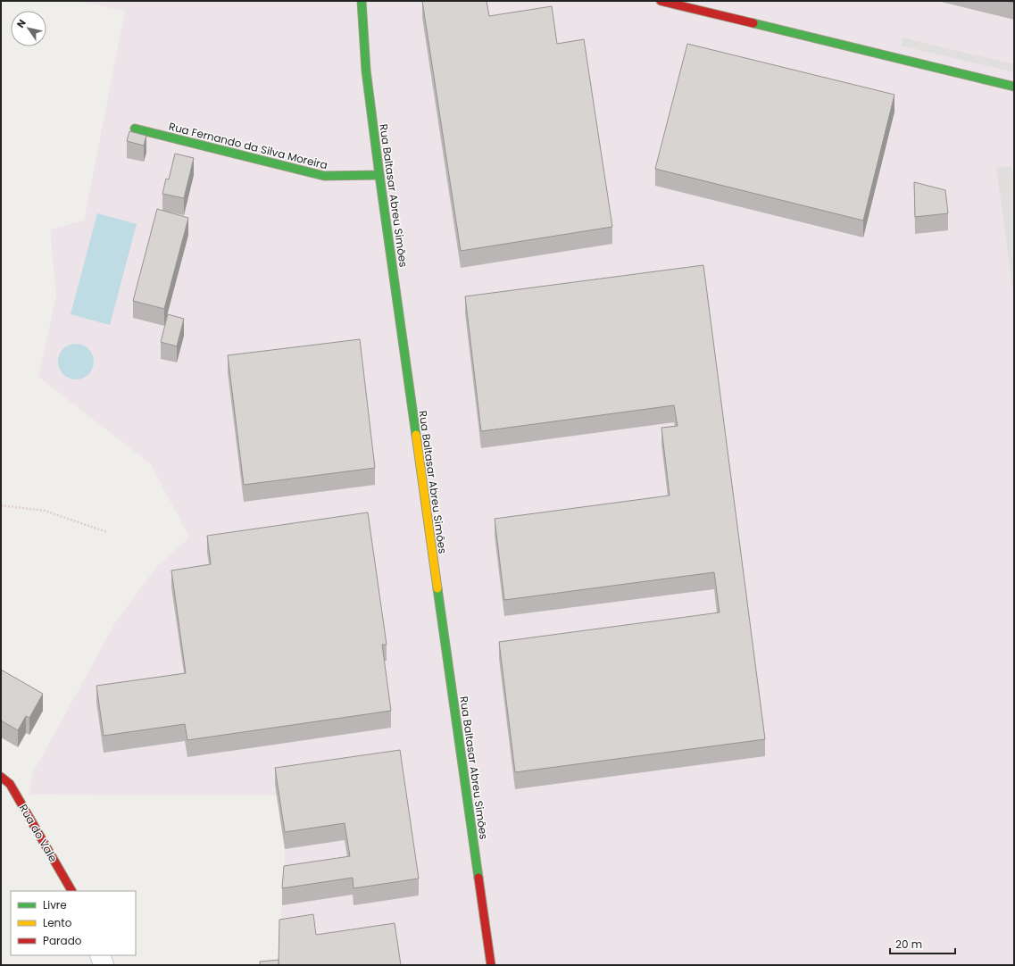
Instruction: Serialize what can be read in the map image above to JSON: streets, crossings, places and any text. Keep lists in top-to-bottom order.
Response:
{
  "streets": {
    "street": ["Rua Fernando da Silva Moreira", "Rua Baltasar Abreu Simões", "Rua do Vale"]
  },
  "crossings": [
    ["Rua Fernando da Silva Moreira", "Rua Baltasar Abreu Simões"]
  ],
  "legend": ["Livre", "Lento", "Parado"],
  "scale_bar": "20 m",
  "north": "top left"
}
